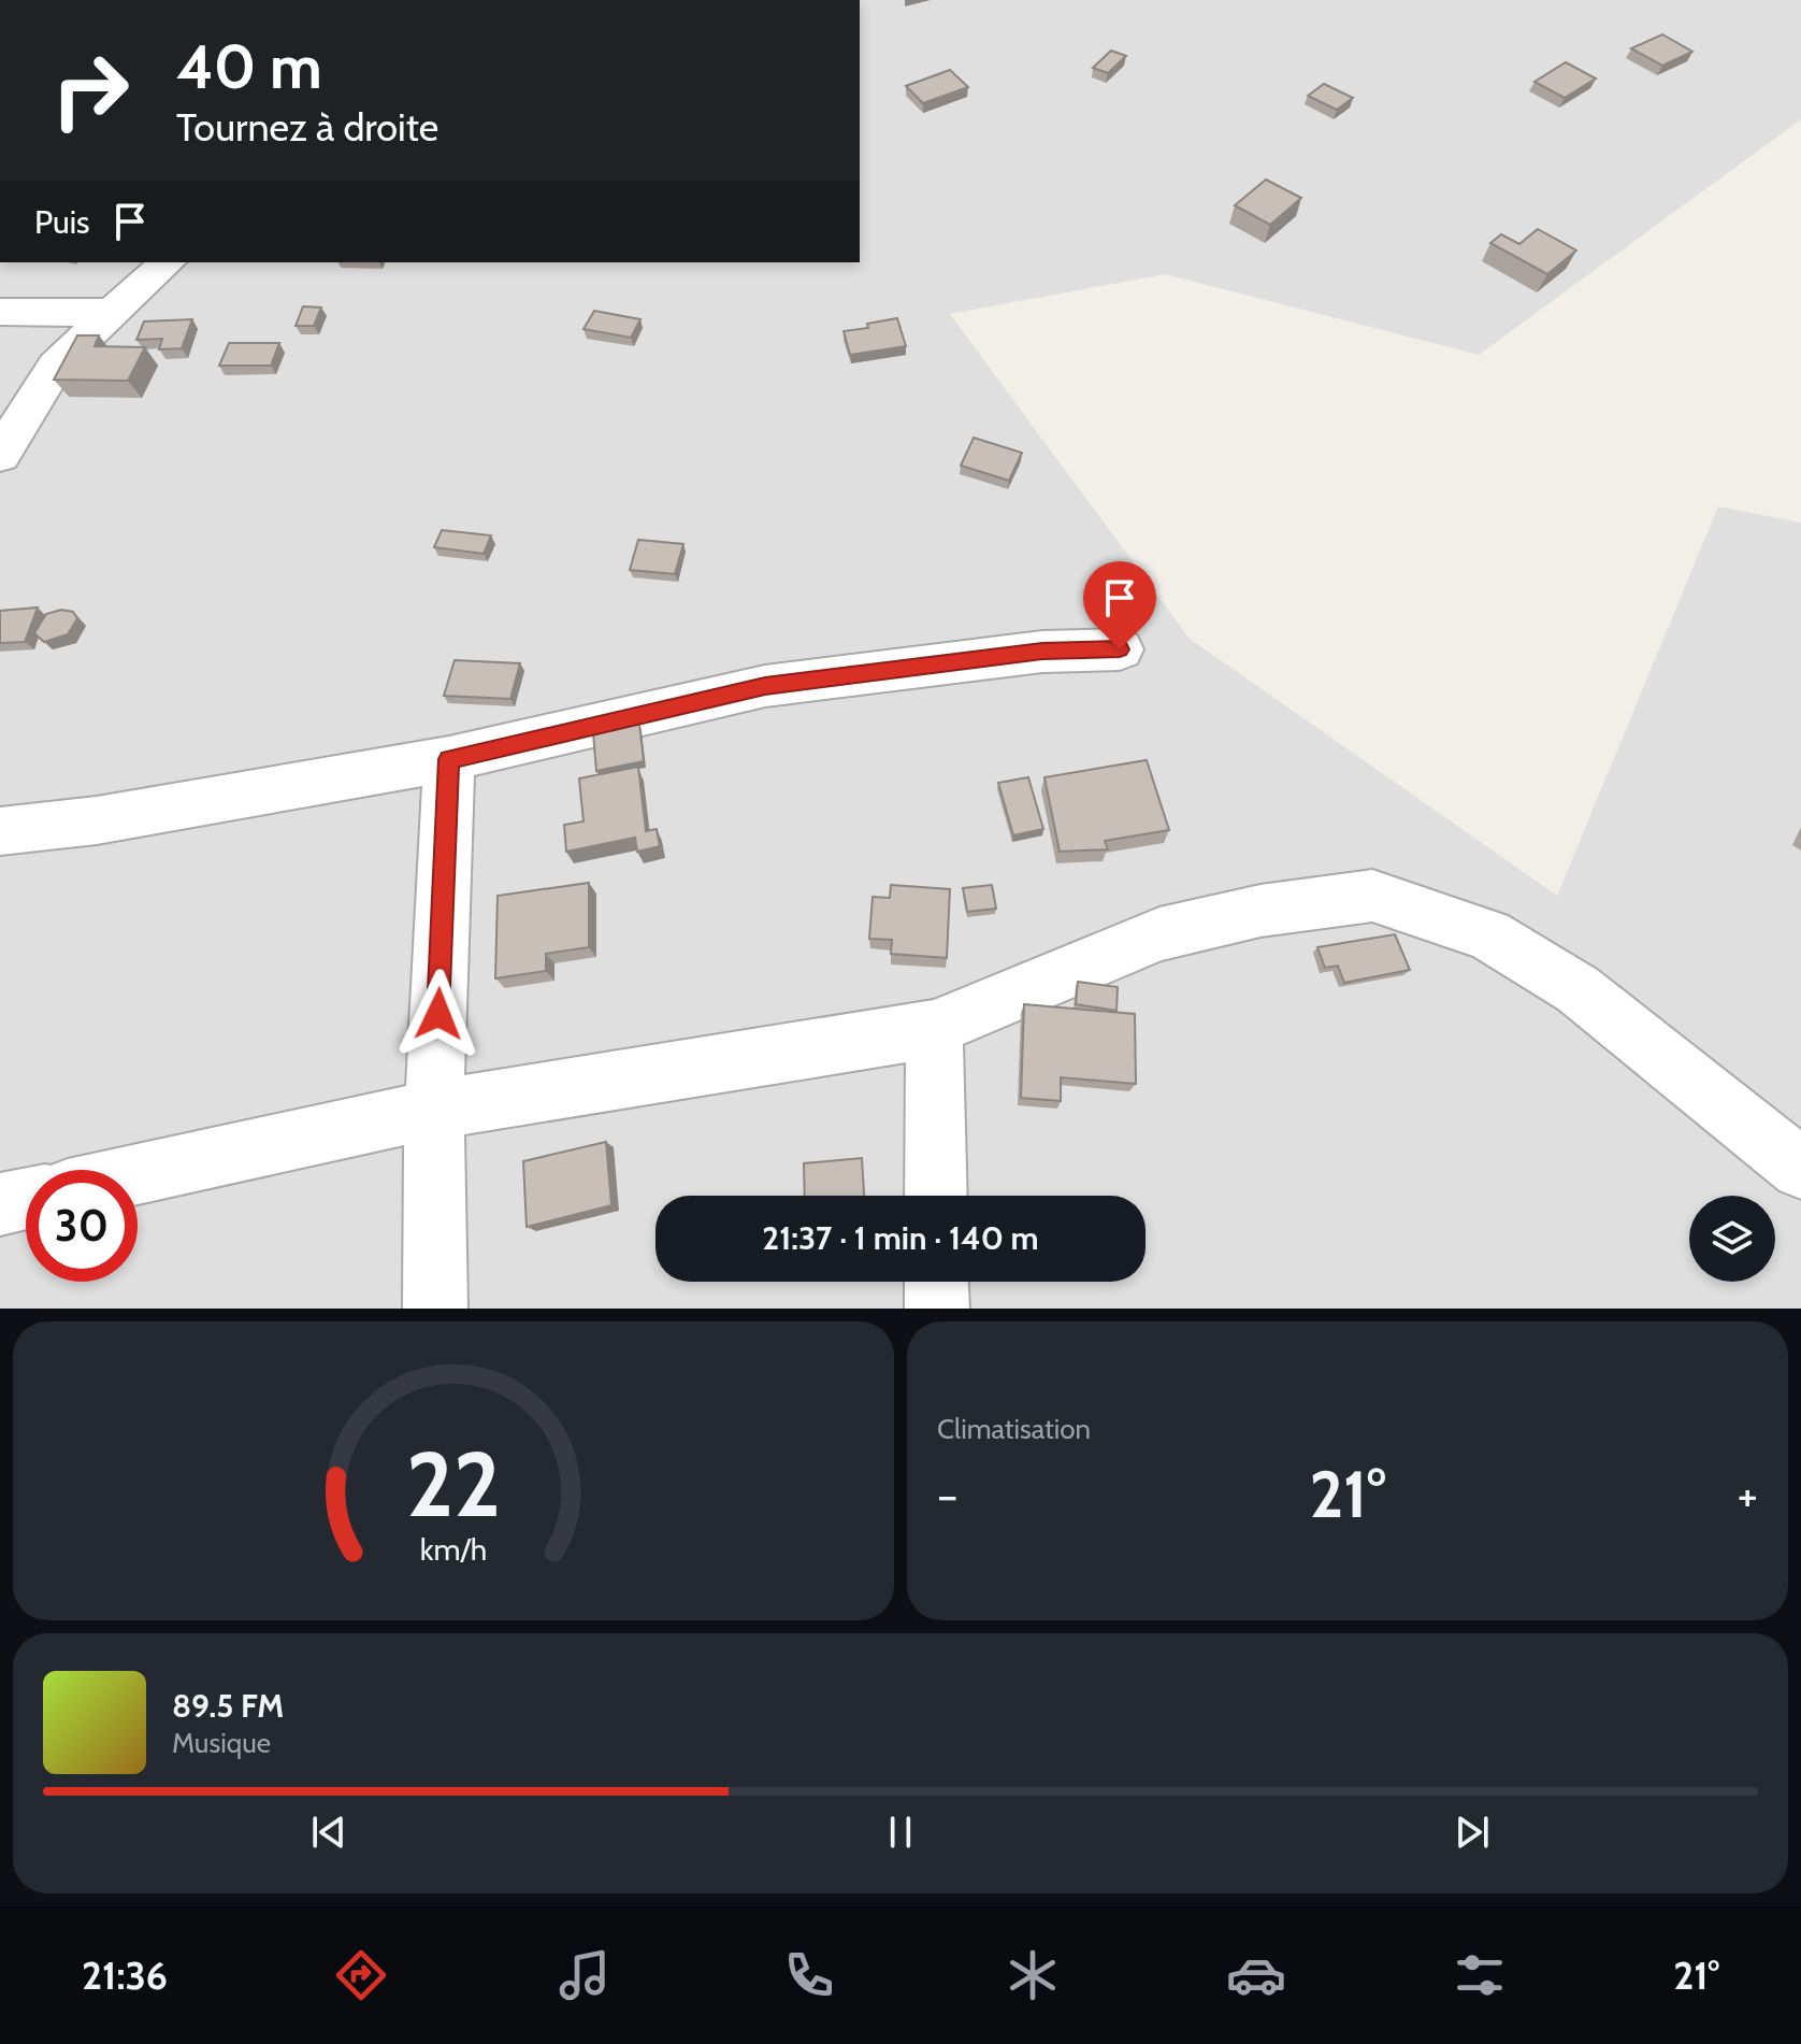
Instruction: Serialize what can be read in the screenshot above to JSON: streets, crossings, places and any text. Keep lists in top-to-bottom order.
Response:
{
  "page": {
    "turn": ["40 m", "Tournez à droite"],
    "then": "Puis",
    "limit": "30",
    "trip": "21:37 · 1 min · 140 m",
    "tile": "Climatisation",
    "heat": ["−", "21°", "+"],
    "song": ["89.5 FM", "Musique"],
    "tabs": ["21:36", "21°"],
    "gauge": ["22", "km/h"]
  }
}
